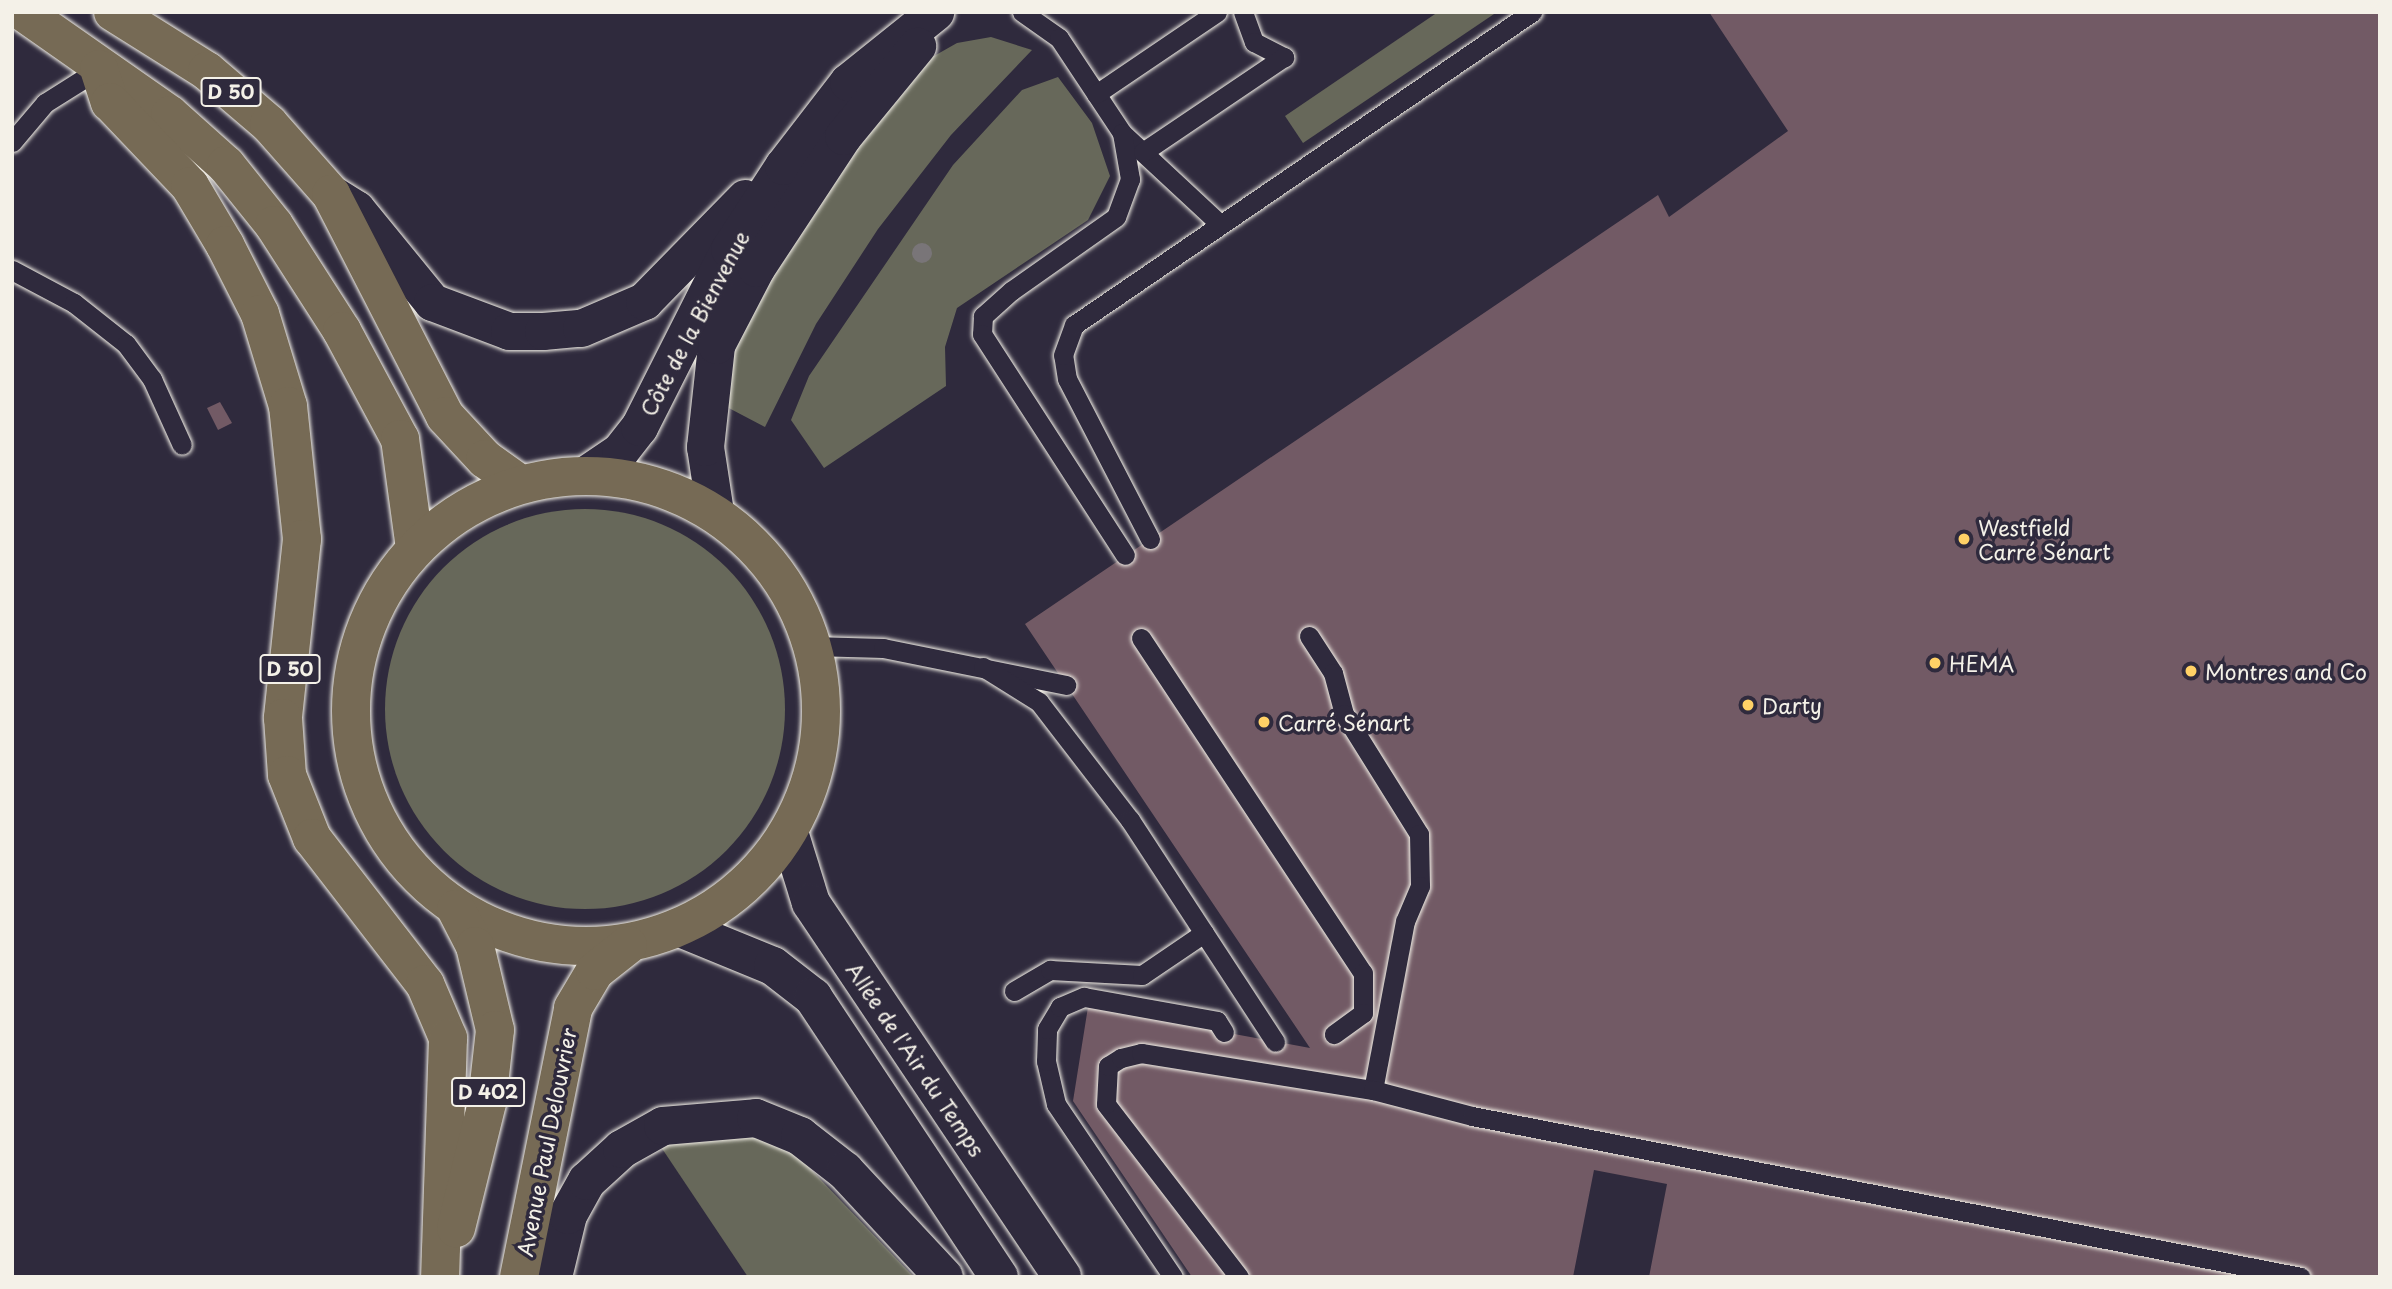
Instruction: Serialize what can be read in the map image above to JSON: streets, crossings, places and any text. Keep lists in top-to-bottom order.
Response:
{
  "streets": {
    "main road": ["D 50", "D 402", "Avenue Paul Delouvrier"],
    "street": ["Côte de la Bienvenue", "Allée de l'Air du Temps"]
  },
  "crossings": [
    ["D 50", "D 402"]
  ],
  "places": [
    "Westfield Carré Sénart",
    "HEMA",
    "Montres and Co",
    "Darty",
    "Carré Sénart"
  ]
}
